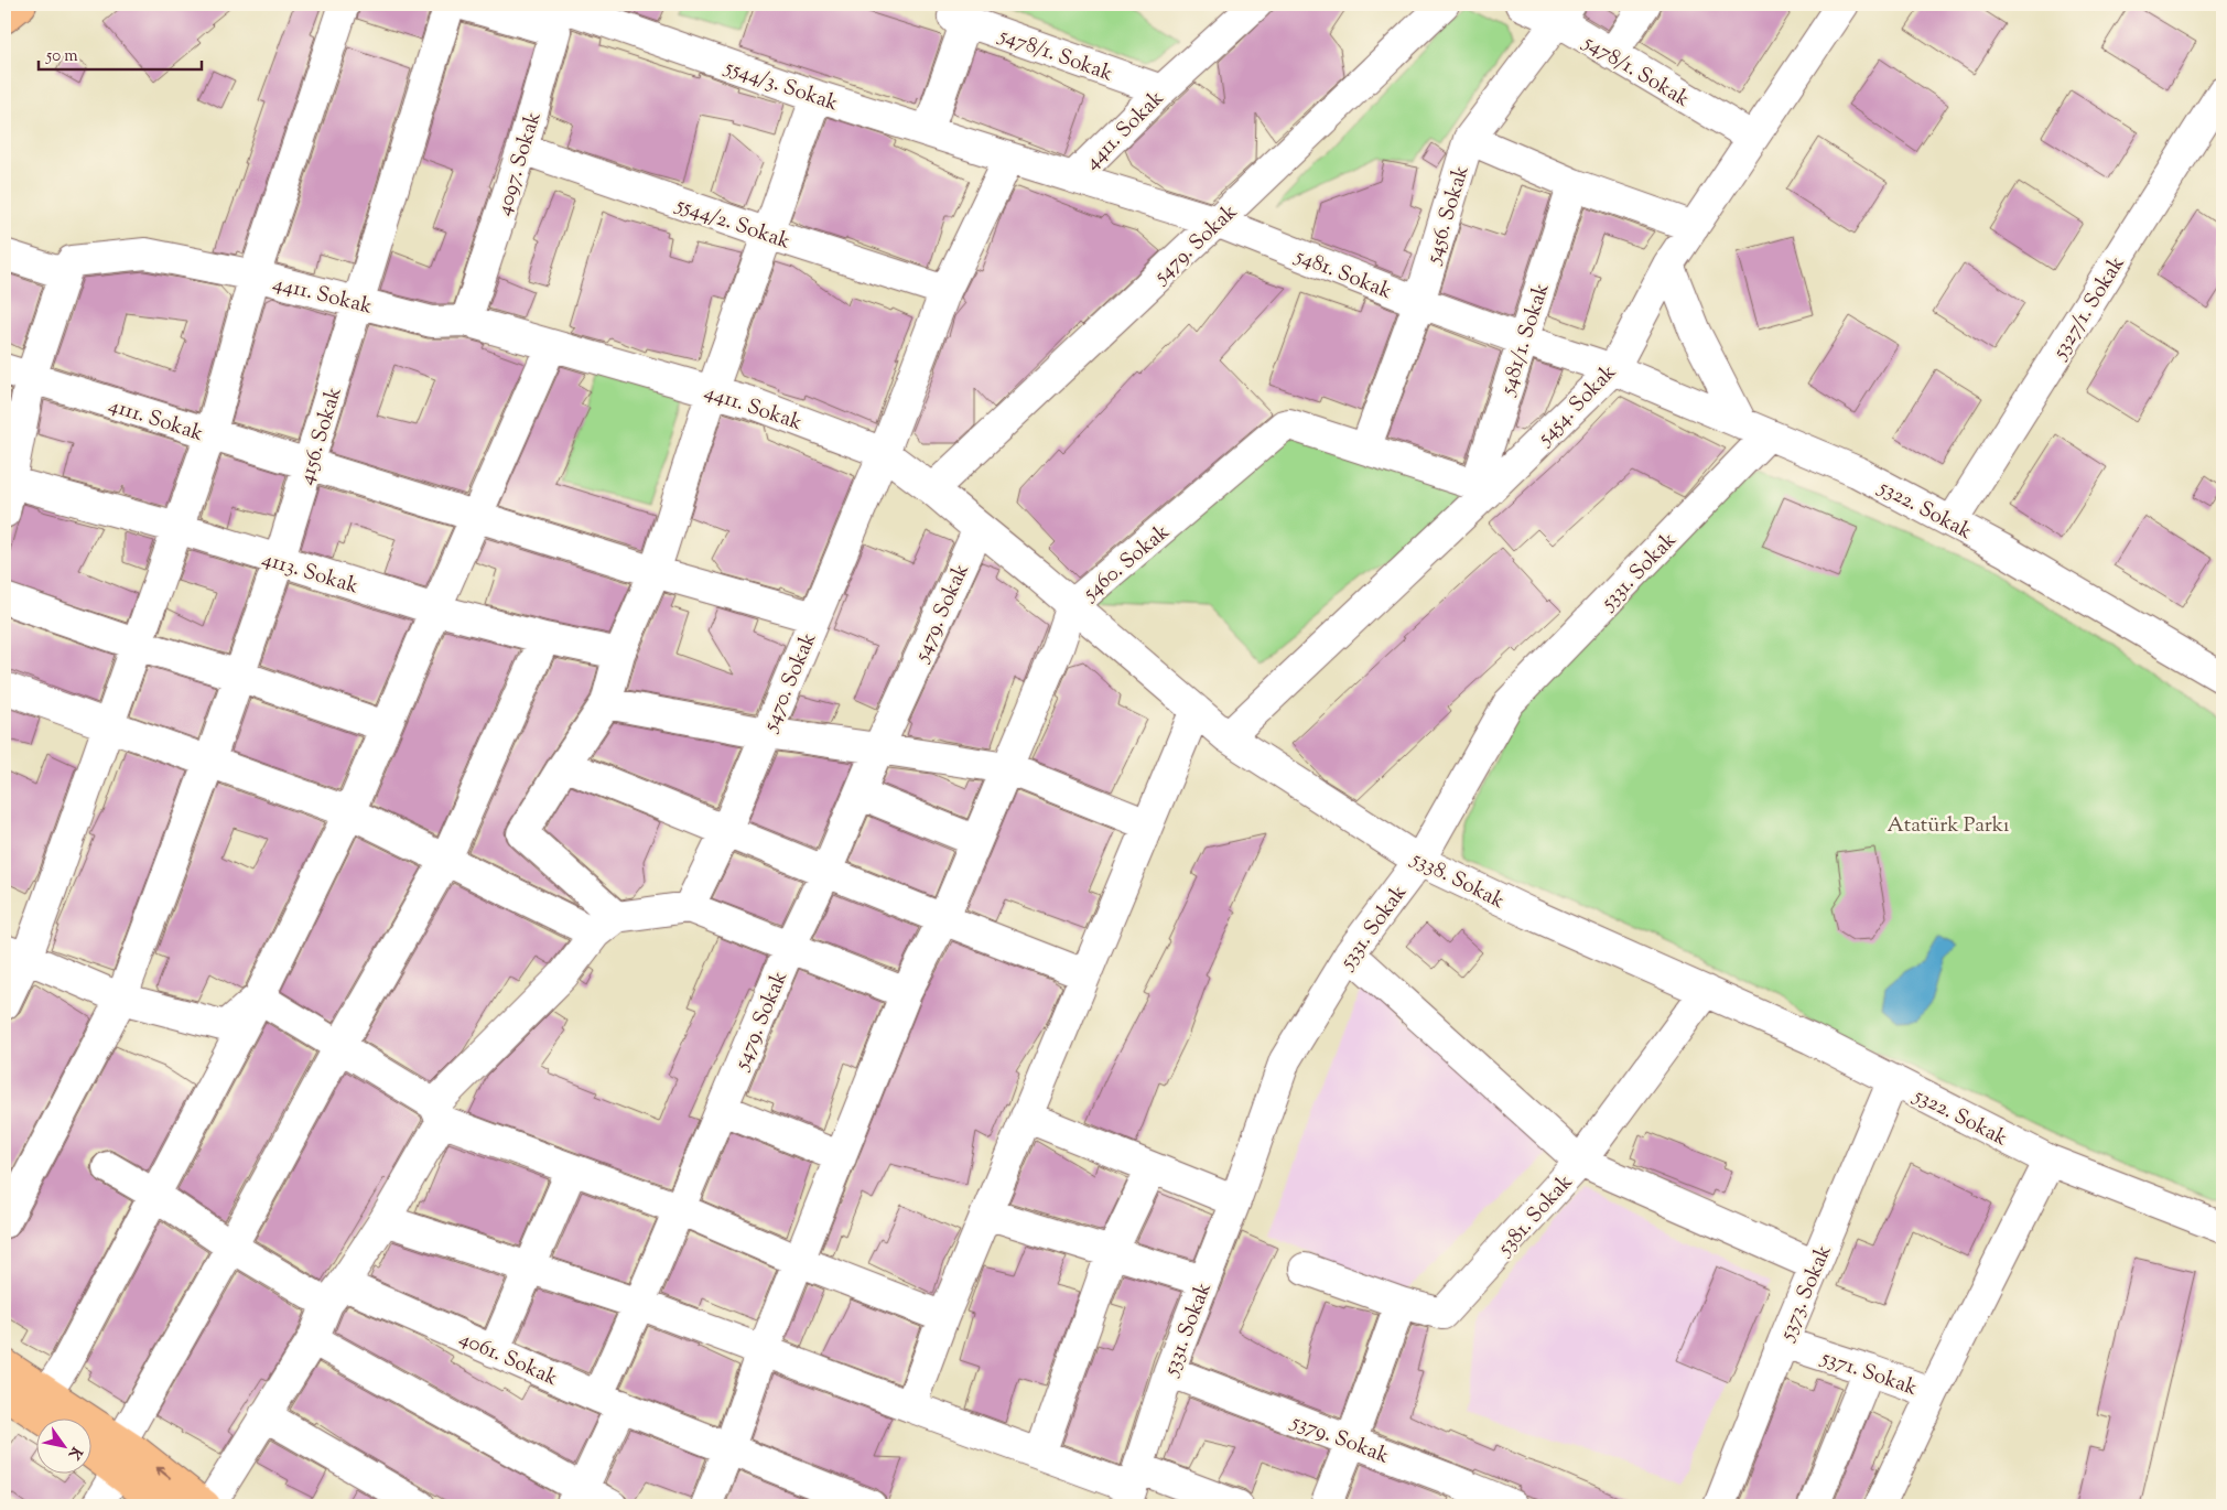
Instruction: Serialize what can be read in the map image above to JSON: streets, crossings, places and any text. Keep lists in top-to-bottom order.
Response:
{
  "streets": {
    "street": [
      "5478/1. Sokak",
      "5544/3. Sokak",
      "4411. Sokak",
      "4097. Sokak",
      "5456. Sokak",
      "5544/2. Sokak",
      "5479. Sokak",
      "5481. Sokak",
      "5327/1. Sokak",
      "5481/1. Sokak",
      "5454. Sokak",
      "4111. Sokak",
      "4156. Sokak",
      "5322. Sokak",
      "5460. Sokak",
      "5331. Sokak",
      "4113. Sokak",
      "5470. Sokak",
      "5338. Sokak",
      "5381. Sokak",
      "5373. Sokak",
      "4061. Sokak",
      "5371. Sokak",
      "5379. Sokak"
    ]
  },
  "crossings": [
    ["5478/1. Sokak", "4411. Sokak"],
    ["5478/1. Sokak", "5456. Sokak"],
    ["5478/1. Sokak", "5454. Sokak"],
    ["5544/3. Sokak", "4411. Sokak"],
    ["5544/3. Sokak", "4097. Sokak"],
    ["4411. Sokak", "4097. Sokak"],
    ["4411. Sokak", "5479. Sokak"],
    ["4411. Sokak", "5481. Sokak"],
    ["4411. Sokak", "4156. Sokak"],
    ["4411. Sokak", "5470. Sokak"],
    ["4411. Sokak", "5338. Sokak"],
    ["4097. Sokak", "5544/2. Sokak"],
    ["5456. Sokak", "5481. Sokak"],
    ["5456. Sokak", "5460. Sokak"],
    ["5479. Sokak", "5481. Sokak"],
    ["5479. Sokak", "5338. Sokak"],
    ["5479. Sokak", "4061. Sokak"],
    ["5481. Sokak", "5481/1. Sokak"],
    ["5481. Sokak", "5454. Sokak"],
    ["5481. Sokak", "5322. Sokak"],
    ["5327/1. Sokak", "5322. Sokak"],
    ["5481/1. Sokak", "5454. Sokak"],
    ["5481/1. Sokak", "5460. Sokak"],
    ["5454. Sokak", "5322. Sokak"],
    ["5454. Sokak", "5460. Sokak"],
    ["5454. Sokak", "5338. Sokak"],
    ["4111. Sokak", "4156. Sokak"],
    ["4111. Sokak", "5470. Sokak"],
    ["4156. Sokak", "4113. Sokak"],
    ["5322. Sokak", "5331. Sokak"],
    ["5322. Sokak", "5338. Sokak"],
    ["5322. Sokak", "5381. Sokak"],
    ["5322. Sokak", "5373. Sokak"],
    ["5460. Sokak", "5338. Sokak"],
    ["5460. Sokak", "4061. Sokak"],
    ["5331. Sokak", "5338. Sokak"],
    ["5331. Sokak", "5379. Sokak"],
    ["5338. Sokak", "5381. Sokak"],
    ["5373. Sokak", "5371. Sokak"]
  ],
  "parks": ["Atatürk Parkı"],
  "scale_bar": "50 m",
  "north": "bottom right"
}
